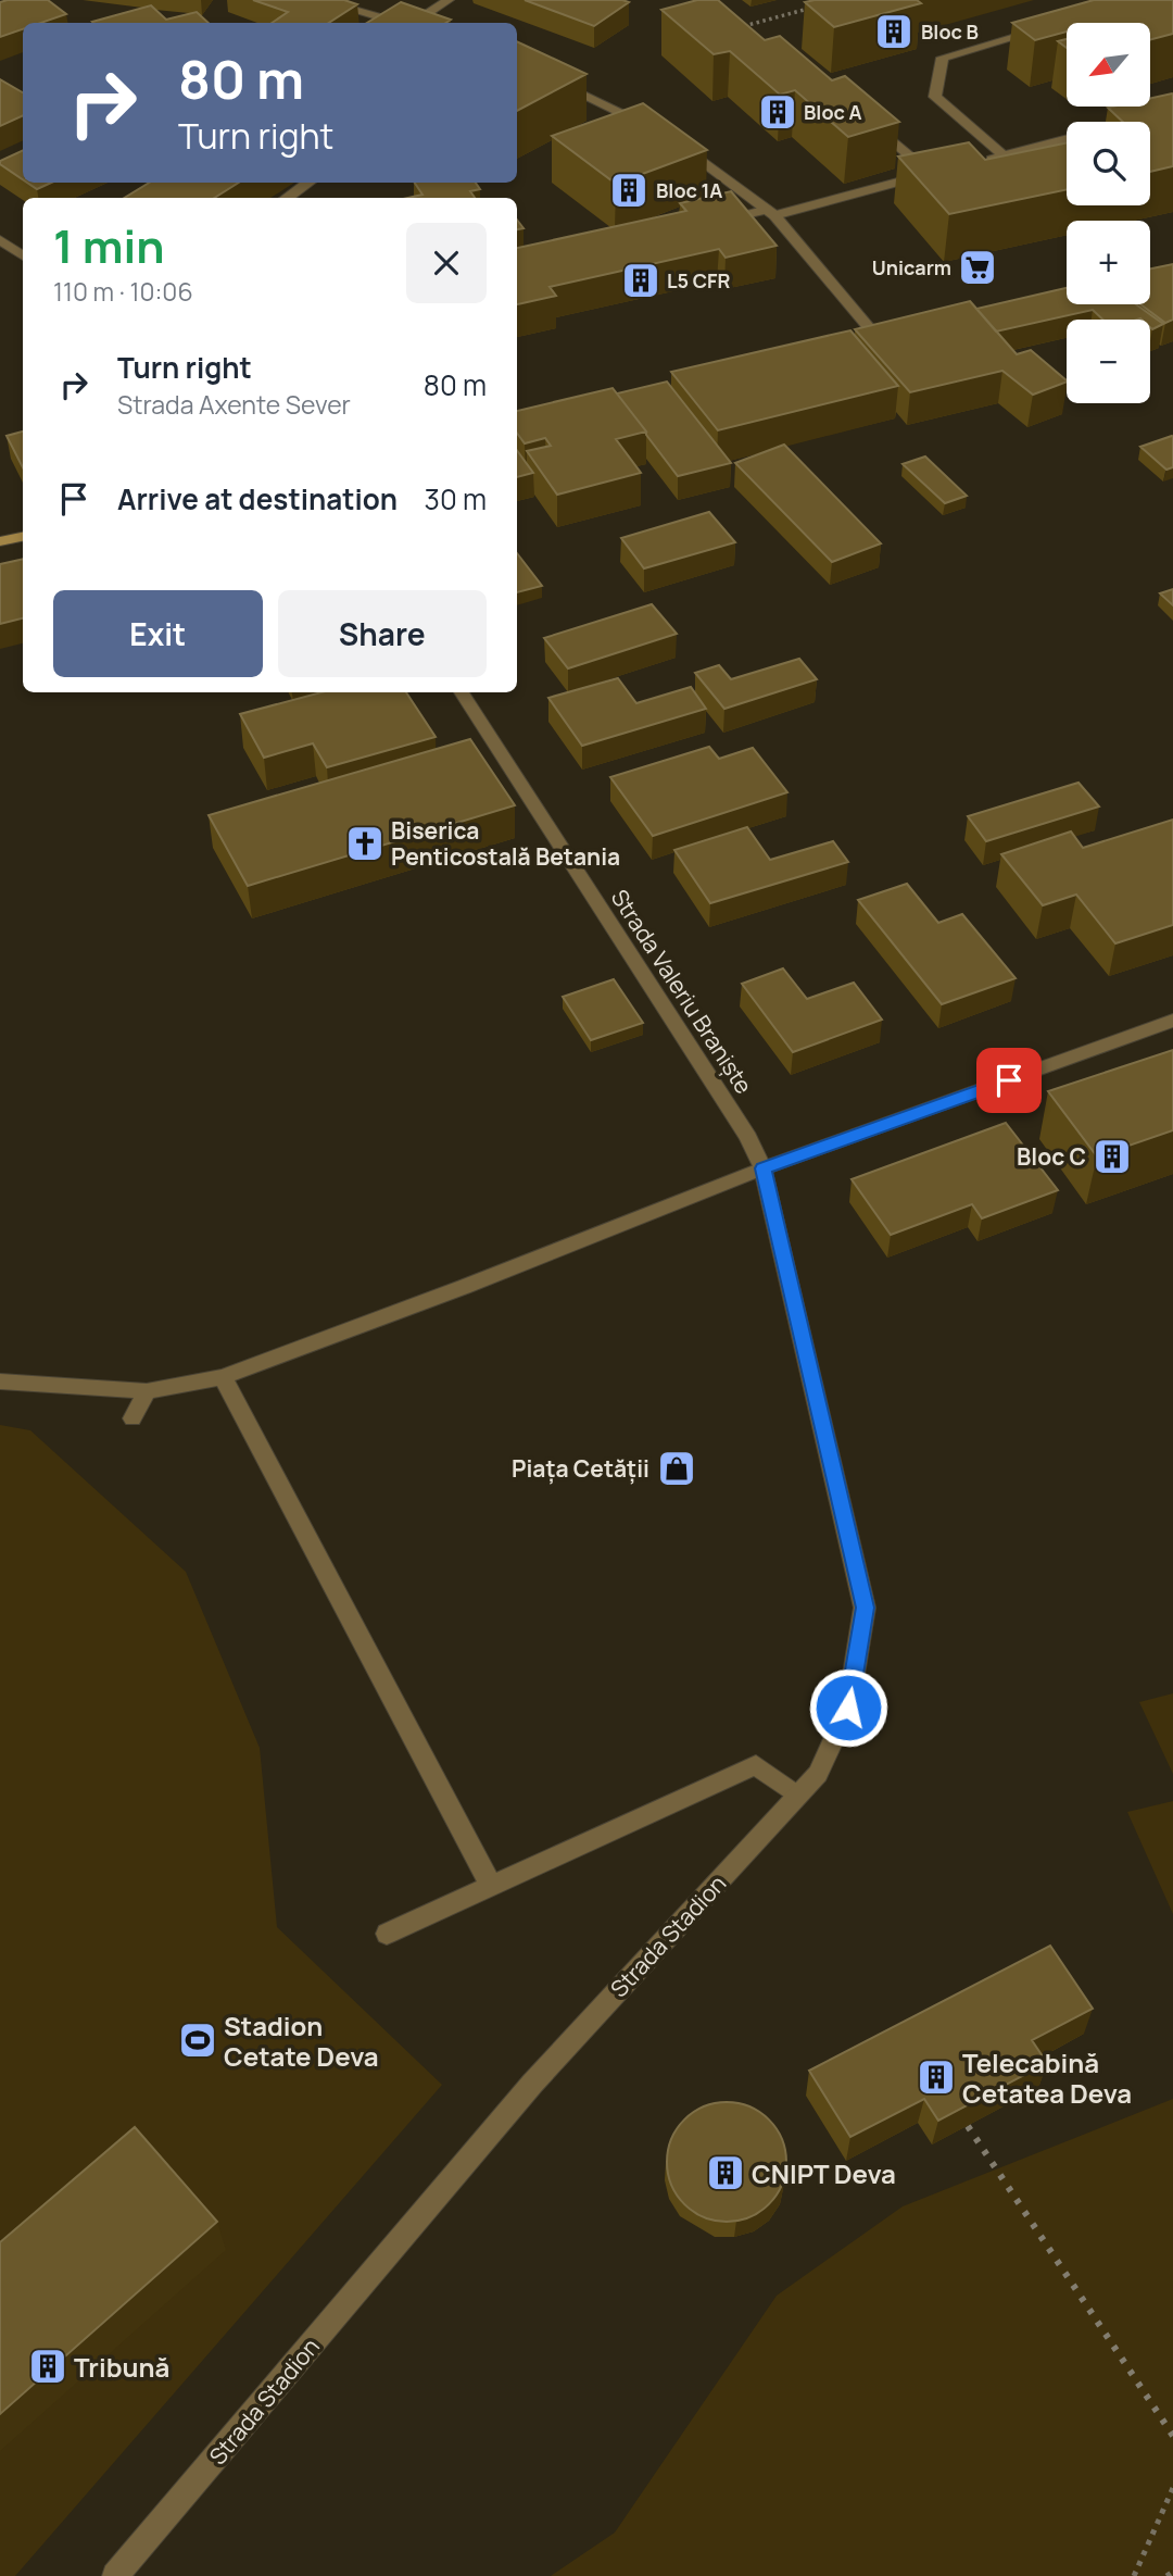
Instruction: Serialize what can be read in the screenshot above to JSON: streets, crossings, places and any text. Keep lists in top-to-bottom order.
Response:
{
  "streets": {
    "street": ["Strada Valeriu Braniște", "Strada Stadion"]
  },
  "crossings": [
    ["Strada Valeriu Braniște", "Strada Stadion"]
  ],
  "places": {
    "building": [
      "Bloc B",
      "Bloc A",
      "Bloc 1A",
      "L5 CFR",
      "Bloc C",
      "Telecabină Cetatea Deva",
      "CNIPT Deva",
      "Tribună"
    ],
    "supermarket": ["Unicarm"],
    "church": ["Biserica Penticostală Betania"],
    "shop": ["Piața Cetății"],
    "sports": ["Stadion Cetate Deva"]
  },
  "north": "bottom left",
  "page": {
    "map_buttons": ["+", "−"],
    "turn": ["80 m", "Turn right"],
    "heading": ["1 min", "110 m · 10:06"],
    "list": [
      {
        "name": "Turn right",
        "note": "Strada Axente Sever",
        "value": "80 m"
      },
      {
        "name": "Arrive at destination",
        "value": "30 m"
      }
    ],
    "buttons": ["Exit", "Share"]
  }
}
